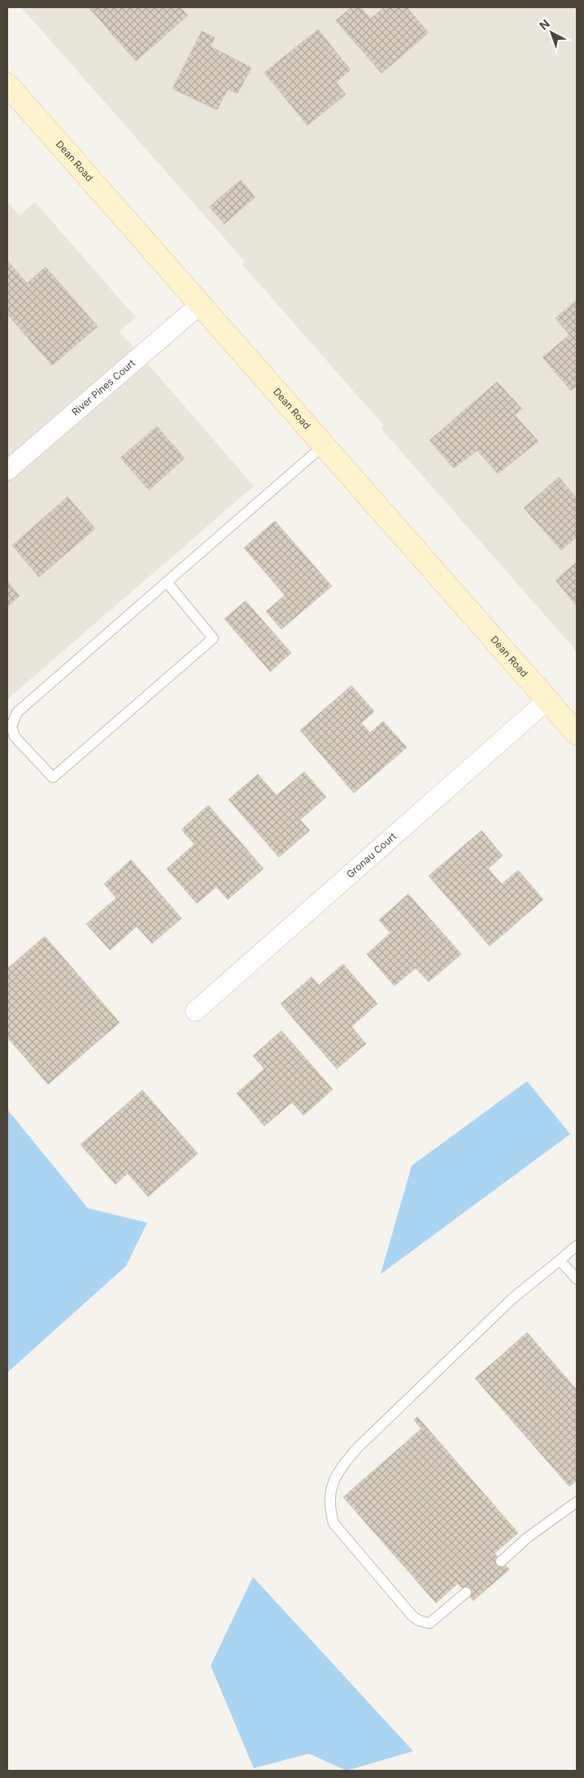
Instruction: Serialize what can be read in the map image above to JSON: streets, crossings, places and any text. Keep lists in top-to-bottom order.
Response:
{
  "streets": {
    "main road": ["Dean Road"],
    "street": ["River Pines Court", "Gronau Court"]
  },
  "crossings": [
    ["Dean Road", "River Pines Court"],
    ["Dean Road", "Gronau Court"]
  ],
  "north": "top left"
}
